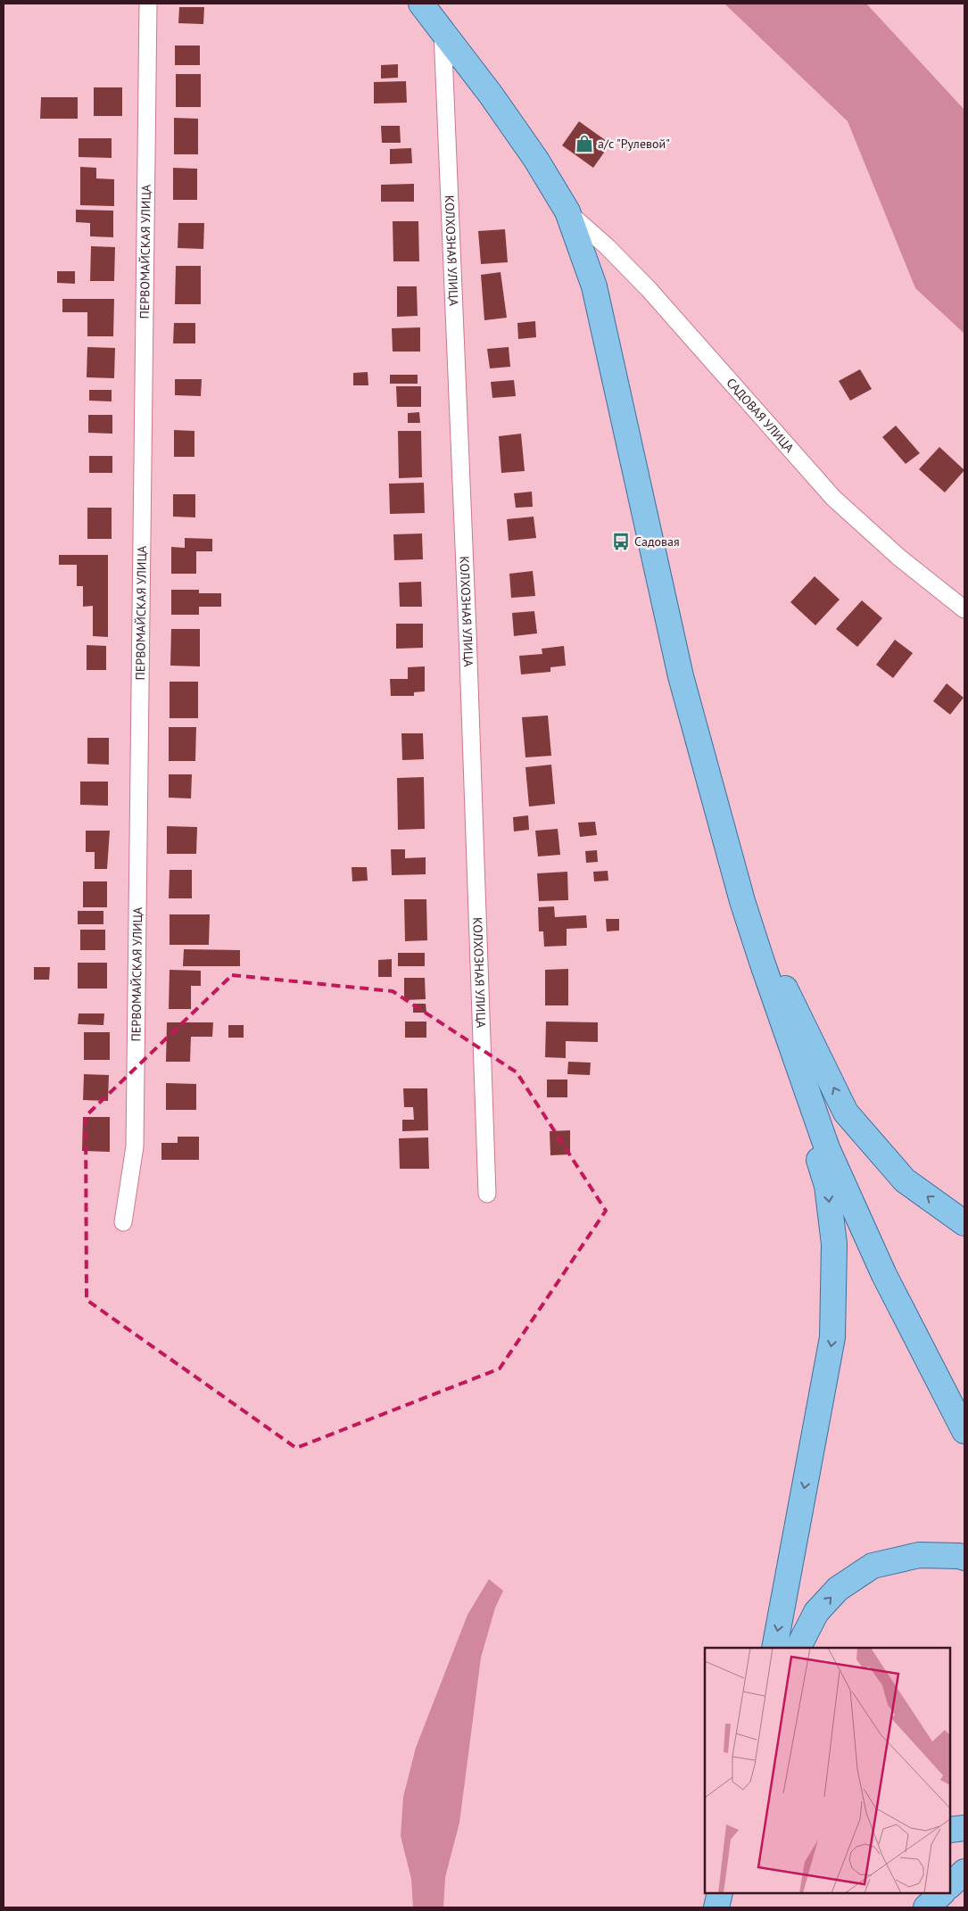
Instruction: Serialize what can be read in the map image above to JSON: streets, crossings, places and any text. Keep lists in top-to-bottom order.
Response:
{
  "streets": {
    "street": ["КОЛХОЗНАЯ УЛИЦА", "ПЕРВОМАЙСКАЯ УЛИЦА", "САДОВАЯ УЛИЦА"]
  },
  "places": {
    "shop": ["а/с \"Рулевой\""],
    "bus stop": ["Садовая"]
  }
}
